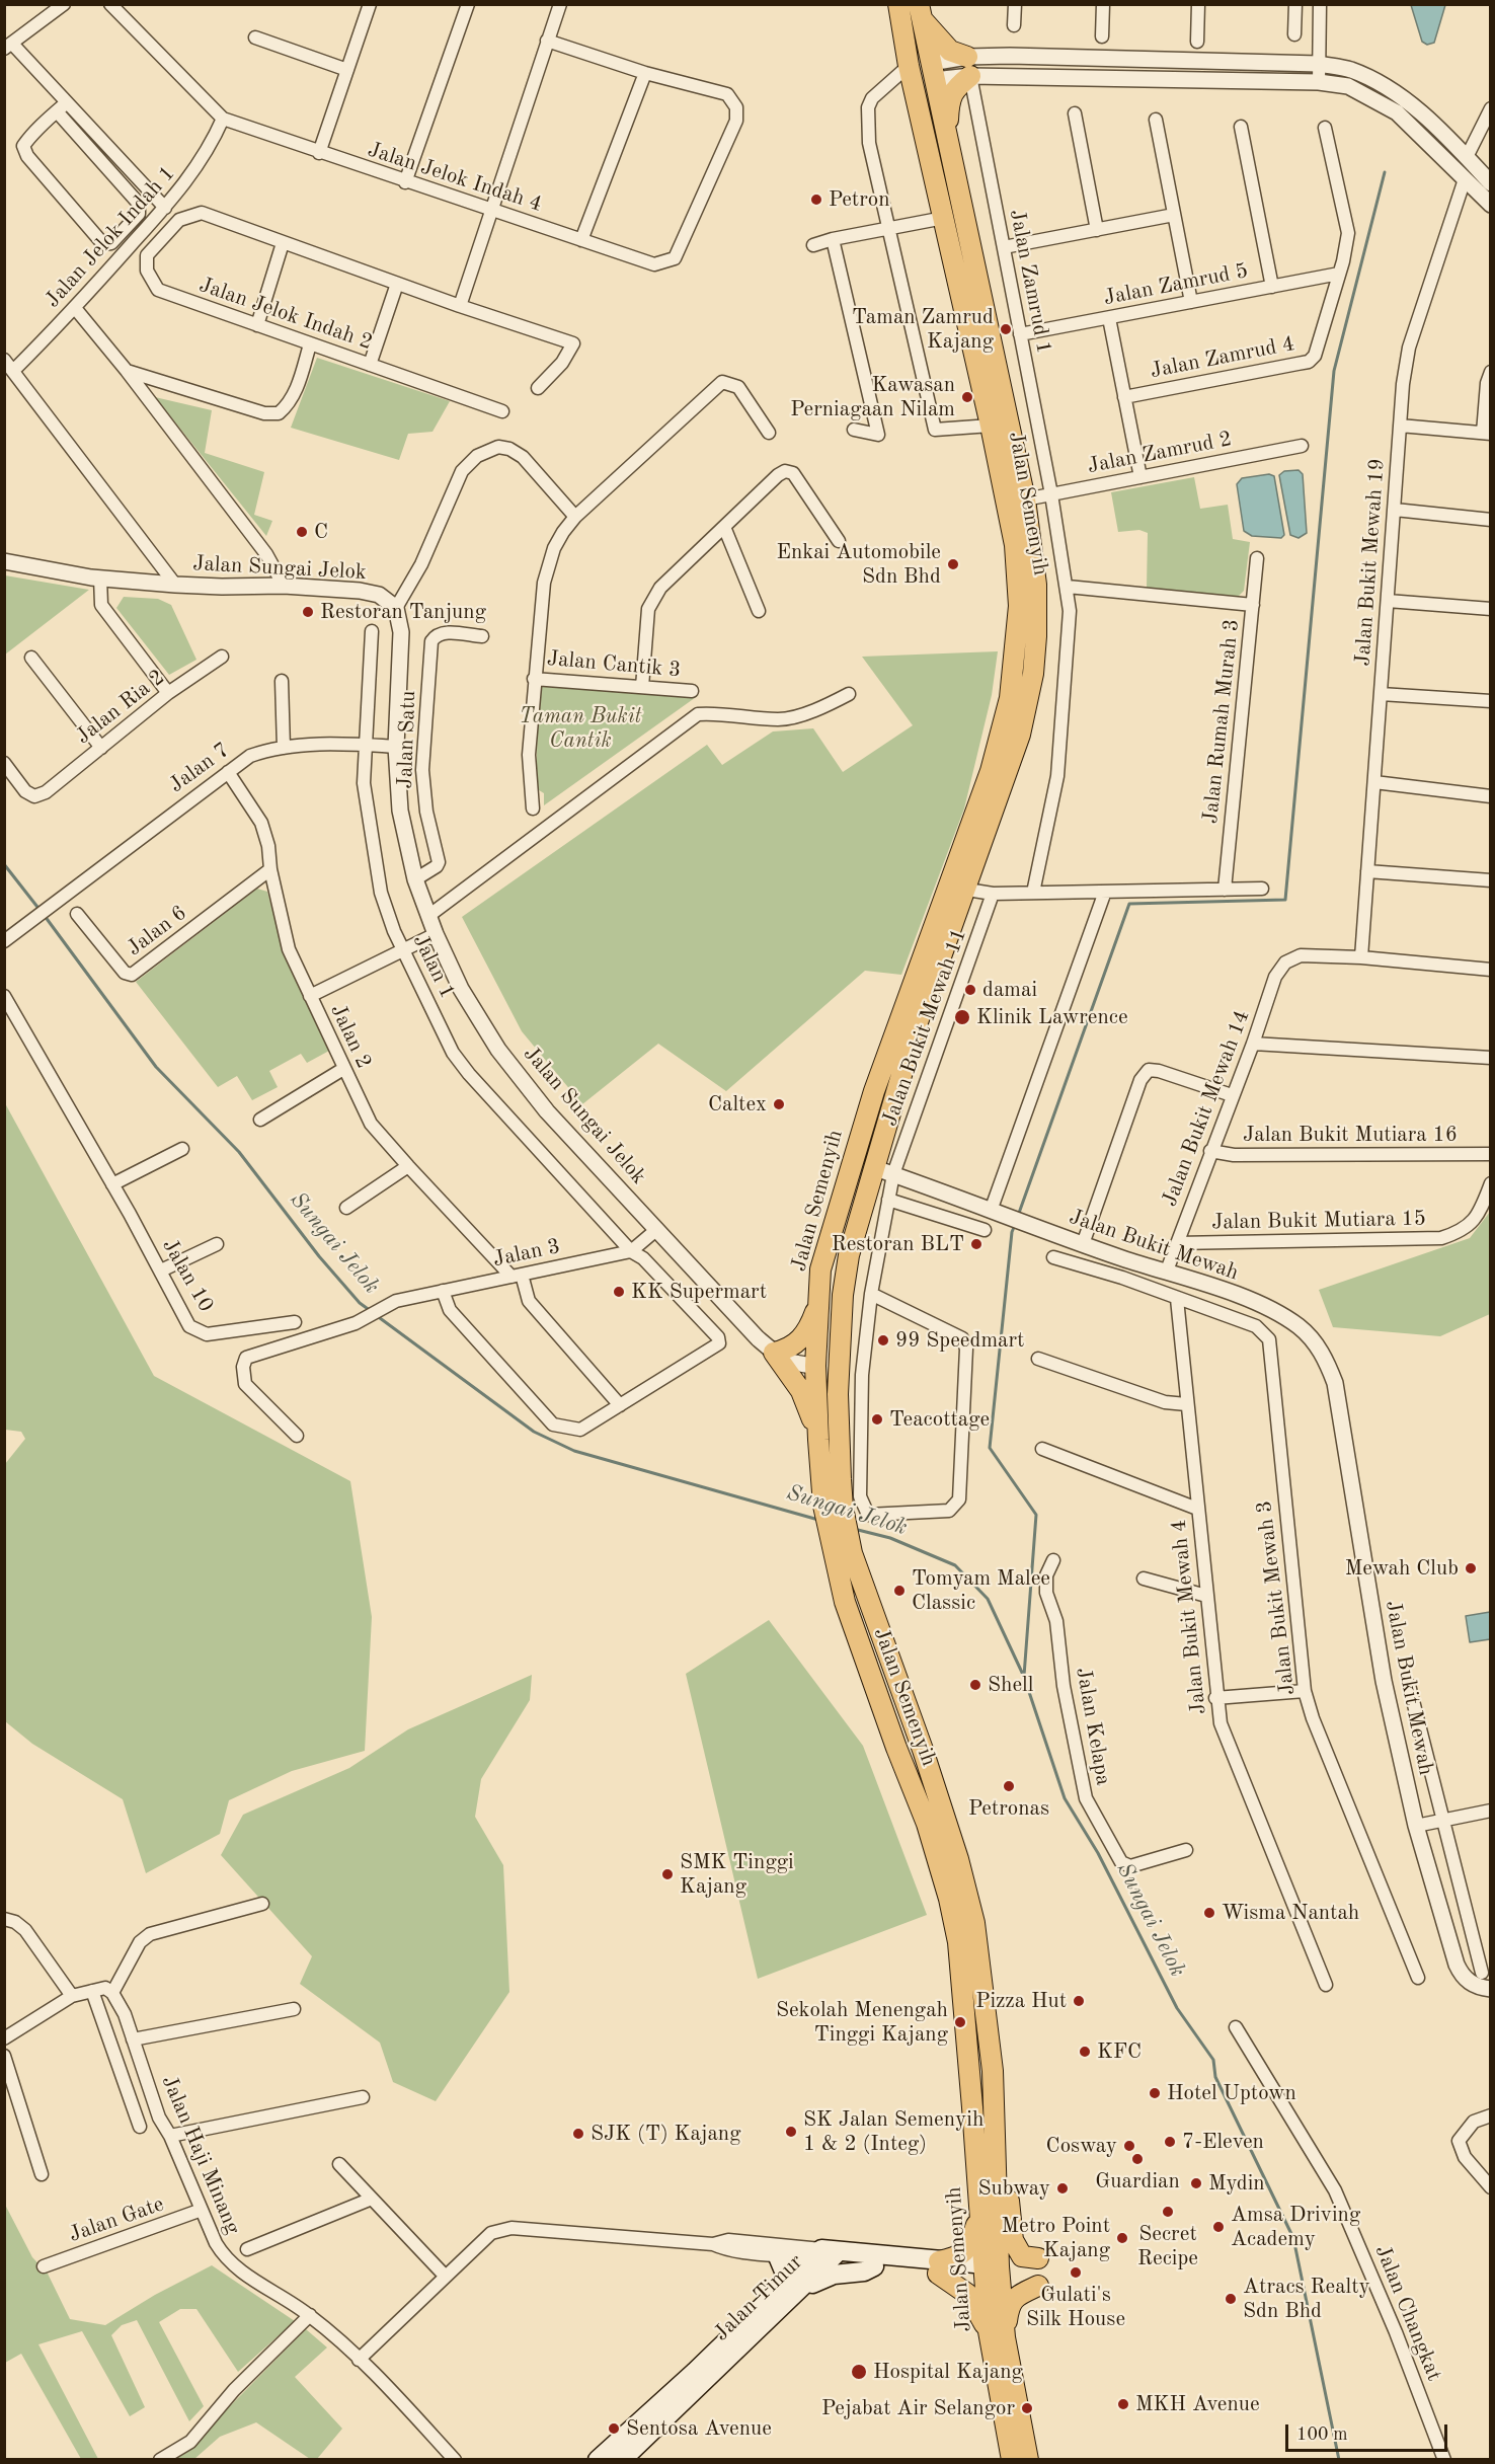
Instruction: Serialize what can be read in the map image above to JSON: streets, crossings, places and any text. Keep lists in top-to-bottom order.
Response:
{
  "streets": {
    "main road": ["Jalan Semenyih", "Jalan Timur"],
    "street": [
      "Jalan Jelok Indah 4",
      "Jalan Jelok Indah 1",
      "Jalan Zamrud 1",
      "Jalan Zamrud 5",
      "Jalan Jelok Indah 2",
      "Jalan Zamrud 4",
      "Jalan Zamrud 2",
      "Jalan Bukit Mewah 19",
      "Jalan Sungai Jelok",
      "Jalan Cantik 3",
      "Jalan Ria 2",
      "Jalan Rumah Murah 3",
      "Jalan Satu",
      "Jalan 7",
      "Jalan 6",
      "Jalan 1",
      "Jalan Bukit Mewah 11",
      "Jalan 2",
      "Jalan Bukit Mewah 14",
      "Jalan Bukit Mutiara 16",
      "Jalan Bukit Mutiara 15",
      "Jalan Bukit Mewah",
      "Jalan 3",
      "Jalan 10",
      "Jalan Bukit Mewah 3",
      "Jalan Bukit Mewah 4",
      "Jalan Kelapa",
      "Jalan Haji Minang",
      "Jalan Gate",
      "Jalan Changkat"
    ]
  },
  "crossings": [
    ["Jalan Jelok Indah 4", "Jalan Jelok Indah 1"],
    ["Jalan Zamrud 1", "Jalan Zamrud 5"],
    ["Jalan Zamrud 1", "Jalan Zamrud 2"],
    ["Jalan Zamrud 5", "Jalan Zamrud 4"],
    ["Jalan Zamrud 2", "Jalan Semenyih"],
    ["Jalan Semenyih", "Jalan Sungai Jelok"],
    ["Jalan Semenyih", "Jalan Bukit Mewah 11"],
    ["Jalan Semenyih", "Jalan Bukit Mewah"],
    ["Jalan Semenyih", "Jalan Timur"],
    ["Jalan Bukit Mewah 19", "Jalan Bukit Mewah 14"],
    ["Jalan Sungai Jelok", "Jalan Satu"],
    ["Jalan Sungai Jelok", "Jalan 7"],
    ["Jalan Sungai Jelok", "Jalan 3"],
    ["Jalan 7", "Jalan 1"],
    ["Jalan 7", "Jalan 2"],
    ["Jalan 6", "Jalan 2"],
    ["Jalan 1", "Jalan 3"],
    ["Jalan Bukit Mewah 11", "Jalan Bukit Mewah"],
    ["Jalan 2", "Jalan 3"],
    ["Jalan Bukit Mewah 14", "Jalan Bukit Mutiara 16"],
    ["Jalan Bukit Mewah 14", "Jalan Bukit Mutiara 15"],
    ["Jalan Bukit Mewah 14", "Jalan Bukit Mewah"],
    ["Jalan Bukit Mewah 3", "Jalan Bukit Mewah 4"],
    ["Jalan Haji Minang", "Jalan Gate"]
  ],
  "water": ["Sungai Jelok"],
  "parks": ["Taman Bukit Cantik"],
  "places": [
    "Petron",
    "Taman Zamrud Kajang",
    "Kawasan Perniagaan Nilam",
    "C",
    "Enkai Automobile Sdn Bhd",
    "Restoran Tanjung",
    "damai",
    "Klinik Lawrence",
    "Caltex",
    "Restoran BLT",
    "KK Supermart",
    "99 Speedmart",
    "Teacottage",
    "Mewah Club",
    "Tomyam Malee Classic",
    "Shell",
    "Petronas",
    "SMK Tinggi Kajang",
    "Wisma Nantah",
    "Pizza Hut",
    "Sekolah Menengah Tinggi Kajang",
    "KFC",
    "Hotel Uptown",
    "SK Jalan Semenyih 1 & 2 (Integ)",
    "SJK (T) Kajang",
    "7-Eleven",
    "Cosway",
    "Guardian",
    "Mydin",
    "Subway",
    "Secret Recipe",
    "Amsa Driving Academy",
    "Metro Point Kajang",
    "Gulati's Silk House",
    "Atracs Realty Sdn Bhd",
    "Hospital Kajang",
    "MKH Avenue",
    "Pejabat Air Selangor",
    "Sentosa Avenue"
  ],
  "scale_bar": "100 m"
}
